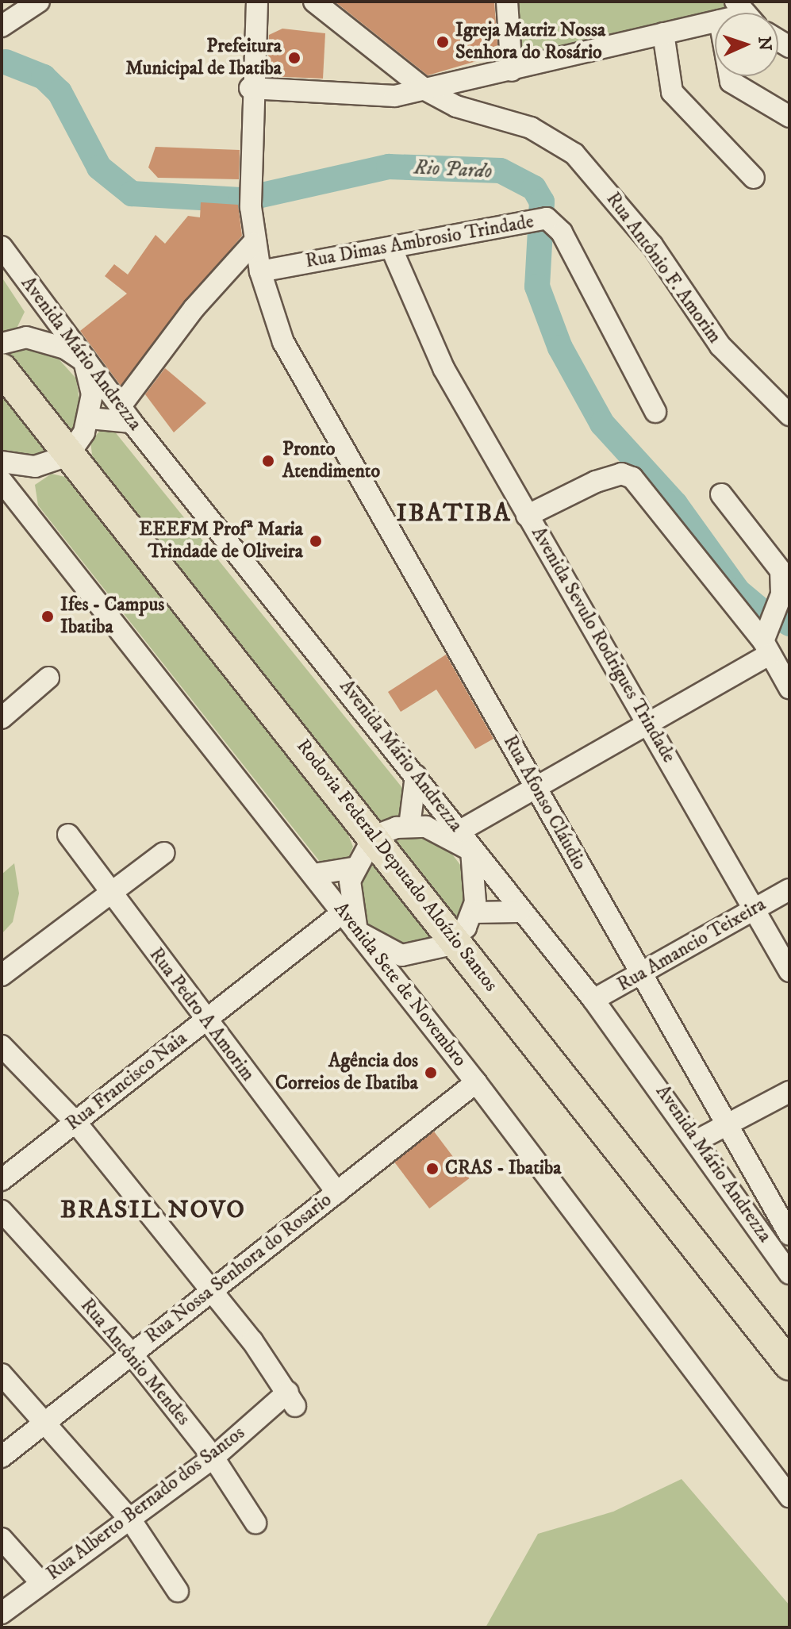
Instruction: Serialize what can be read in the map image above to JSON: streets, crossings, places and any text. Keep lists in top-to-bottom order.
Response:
{
  "streets": {
    "highway": ["Rodovia Federal Deputado Aloízio Santos"],
    "street": [
      "Rua Dimas Ambrosio Trindade",
      "Rua Antônio F. Amorim",
      "Avenida Mário Andrezza",
      "Avenida Sevulo Rodrigues Trindade",
      "Rua Afonso Cláudio",
      "Rua Amancio Teixeira",
      "Avenida Sete de Novembro",
      "Rua Pedro A Amorim",
      "Rua Francisco Naia",
      "Rua Nossa Senhora do Rosario",
      "Rua Antônio Mendes",
      "Rua Alberto Bernado dos Santos"
    ]
  },
  "crossings": [
    ["Rua Dimas Ambrosio Trindade", "Avenida Sevulo Rodrigues Trindade"],
    ["Rua Dimas Ambrosio Trindade", "Rua Afonso Cláudio"],
    ["Avenida Mário Andrezza", "Rua Amancio Teixeira"],
    ["Avenida Sevulo Rodrigues Trindade", "Rua Amancio Teixeira"],
    ["Rua Afonso Cláudio", "Rua Amancio Teixeira"],
    ["Avenida Sete de Novembro", "Rua Francisco Naia"],
    ["Avenida Sete de Novembro", "Rua Nossa Senhora do Rosario"],
    ["Rua Pedro A Amorim", "Rua Francisco Naia"],
    ["Rua Pedro A Amorim", "Rua Nossa Senhora do Rosario"],
    ["Rua Nossa Senhora do Rosario", "Rua Antônio Mendes"],
    ["Rua Nossa Senhora do Rosario", "Rua Alberto Bernado dos Santos"],
    ["Rua Antônio Mendes", "Rua Alberto Bernado dos Santos"]
  ],
  "districts": ["IBATIBA", "BRASIL NOVO"],
  "water": ["Rio Pardo"],
  "places": [
    "Igreja Matriz Nossa Senhora do Rosário",
    "Prefeitura Municipal de Ibatiba",
    "Pronto Atendimento",
    "EEEFM Profª Maria Trindade de Oliveira",
    "Ifes - Campus Ibatiba",
    "Agência dos Correios de Ibatiba",
    "CRAS - Ibatiba"
  ],
  "north": "right"
}
